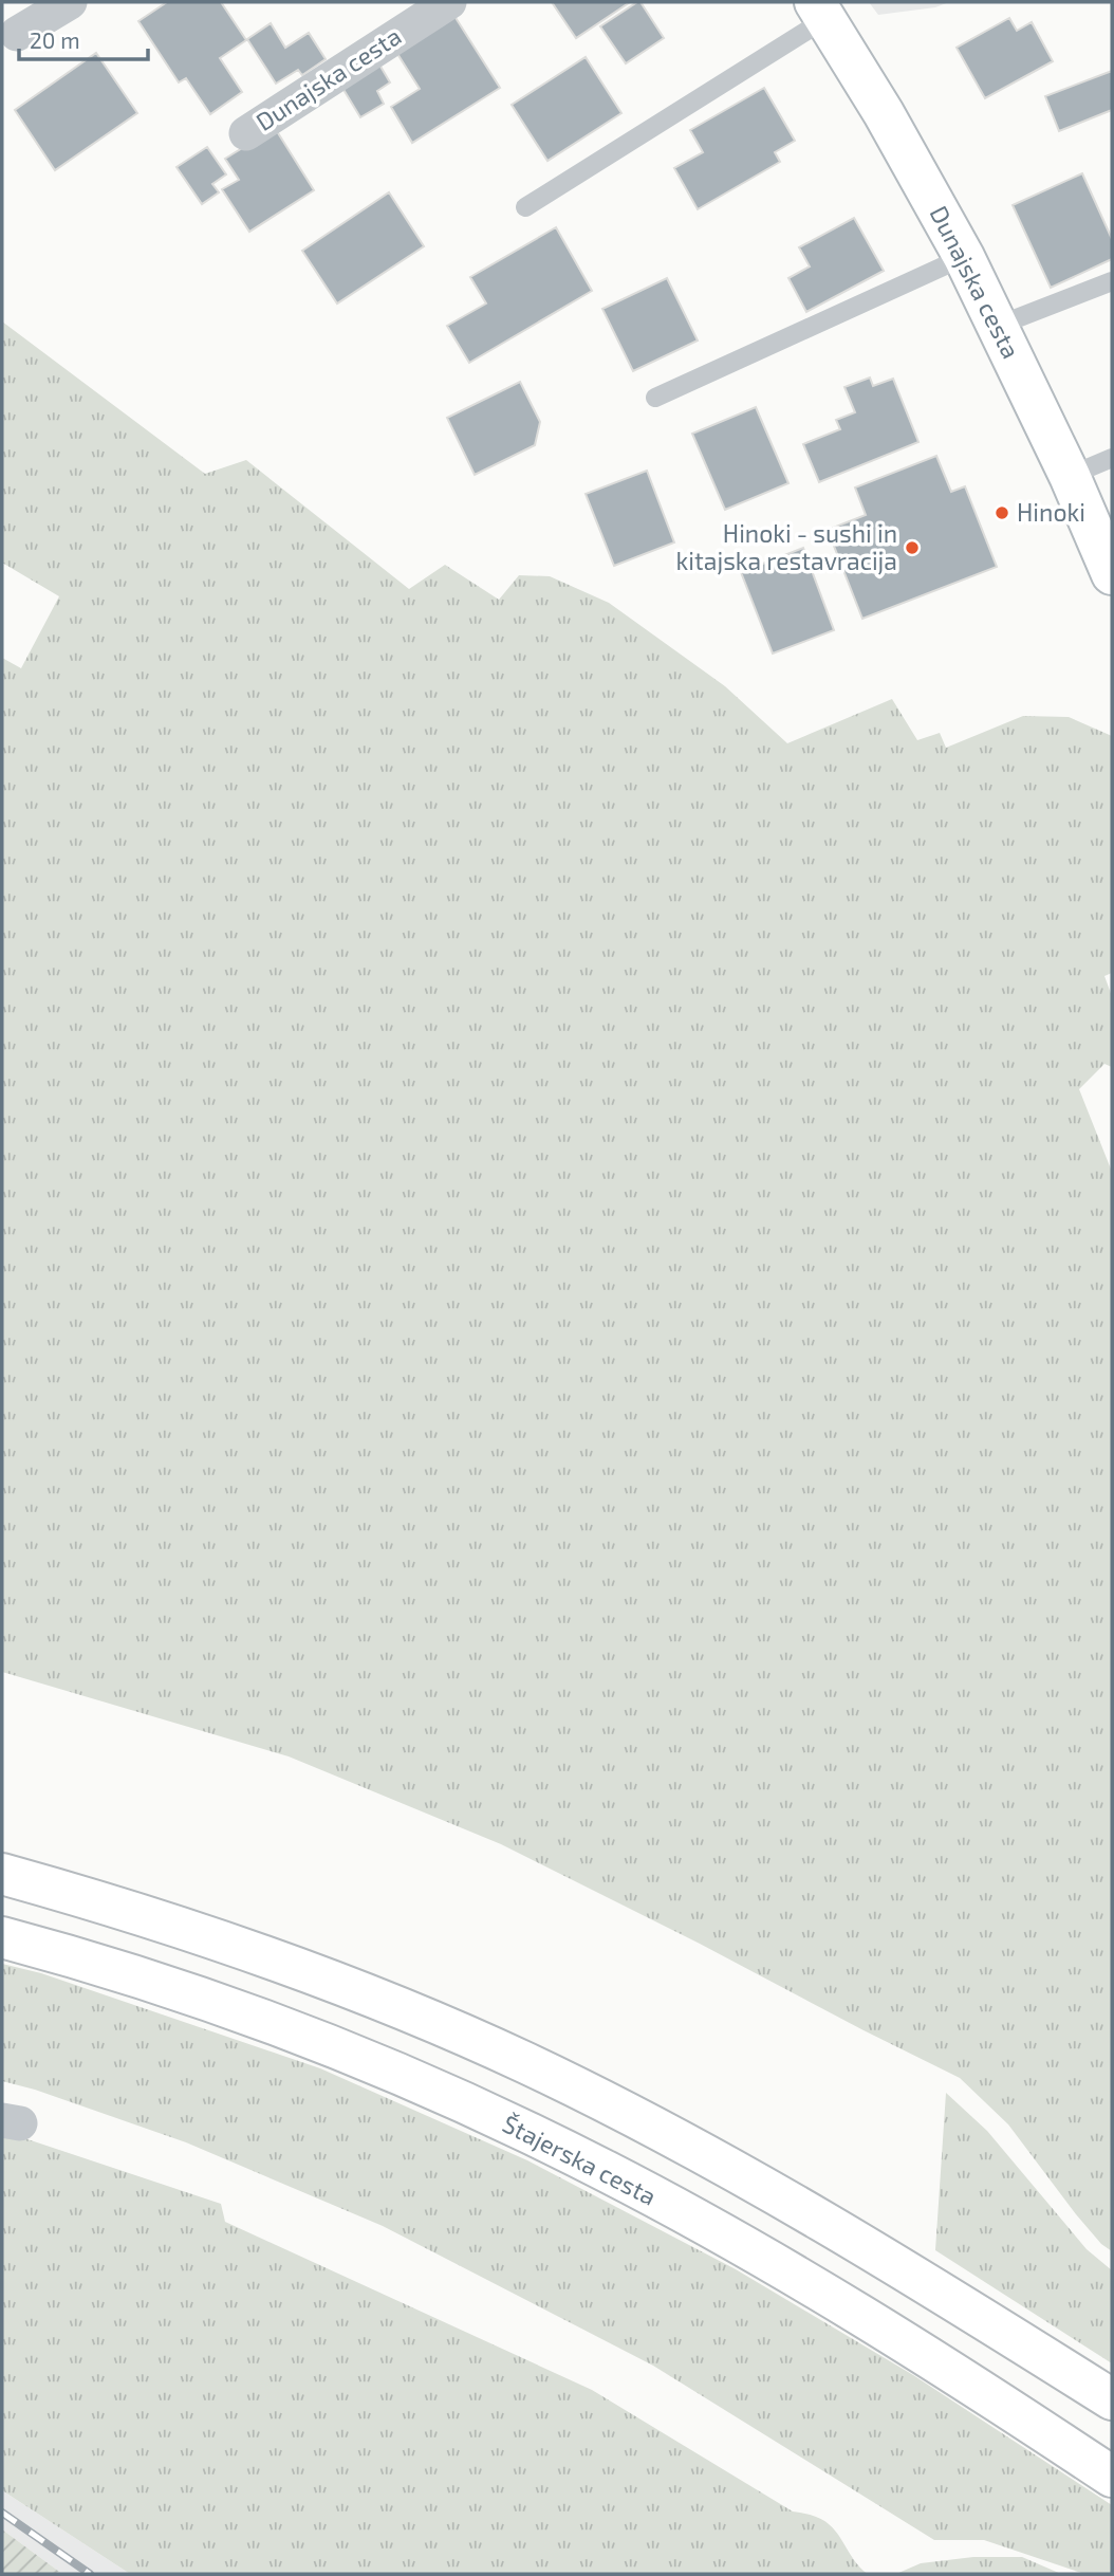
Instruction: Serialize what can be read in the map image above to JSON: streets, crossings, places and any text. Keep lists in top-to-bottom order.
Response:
{
  "streets": {
    "main road": ["Dunajska cesta", "Štajerska cesta"]
  },
  "places": ["Hinoki", "Hinoki - sushi in kitajska restavracija"],
  "scale_bar": "20 m"
}
